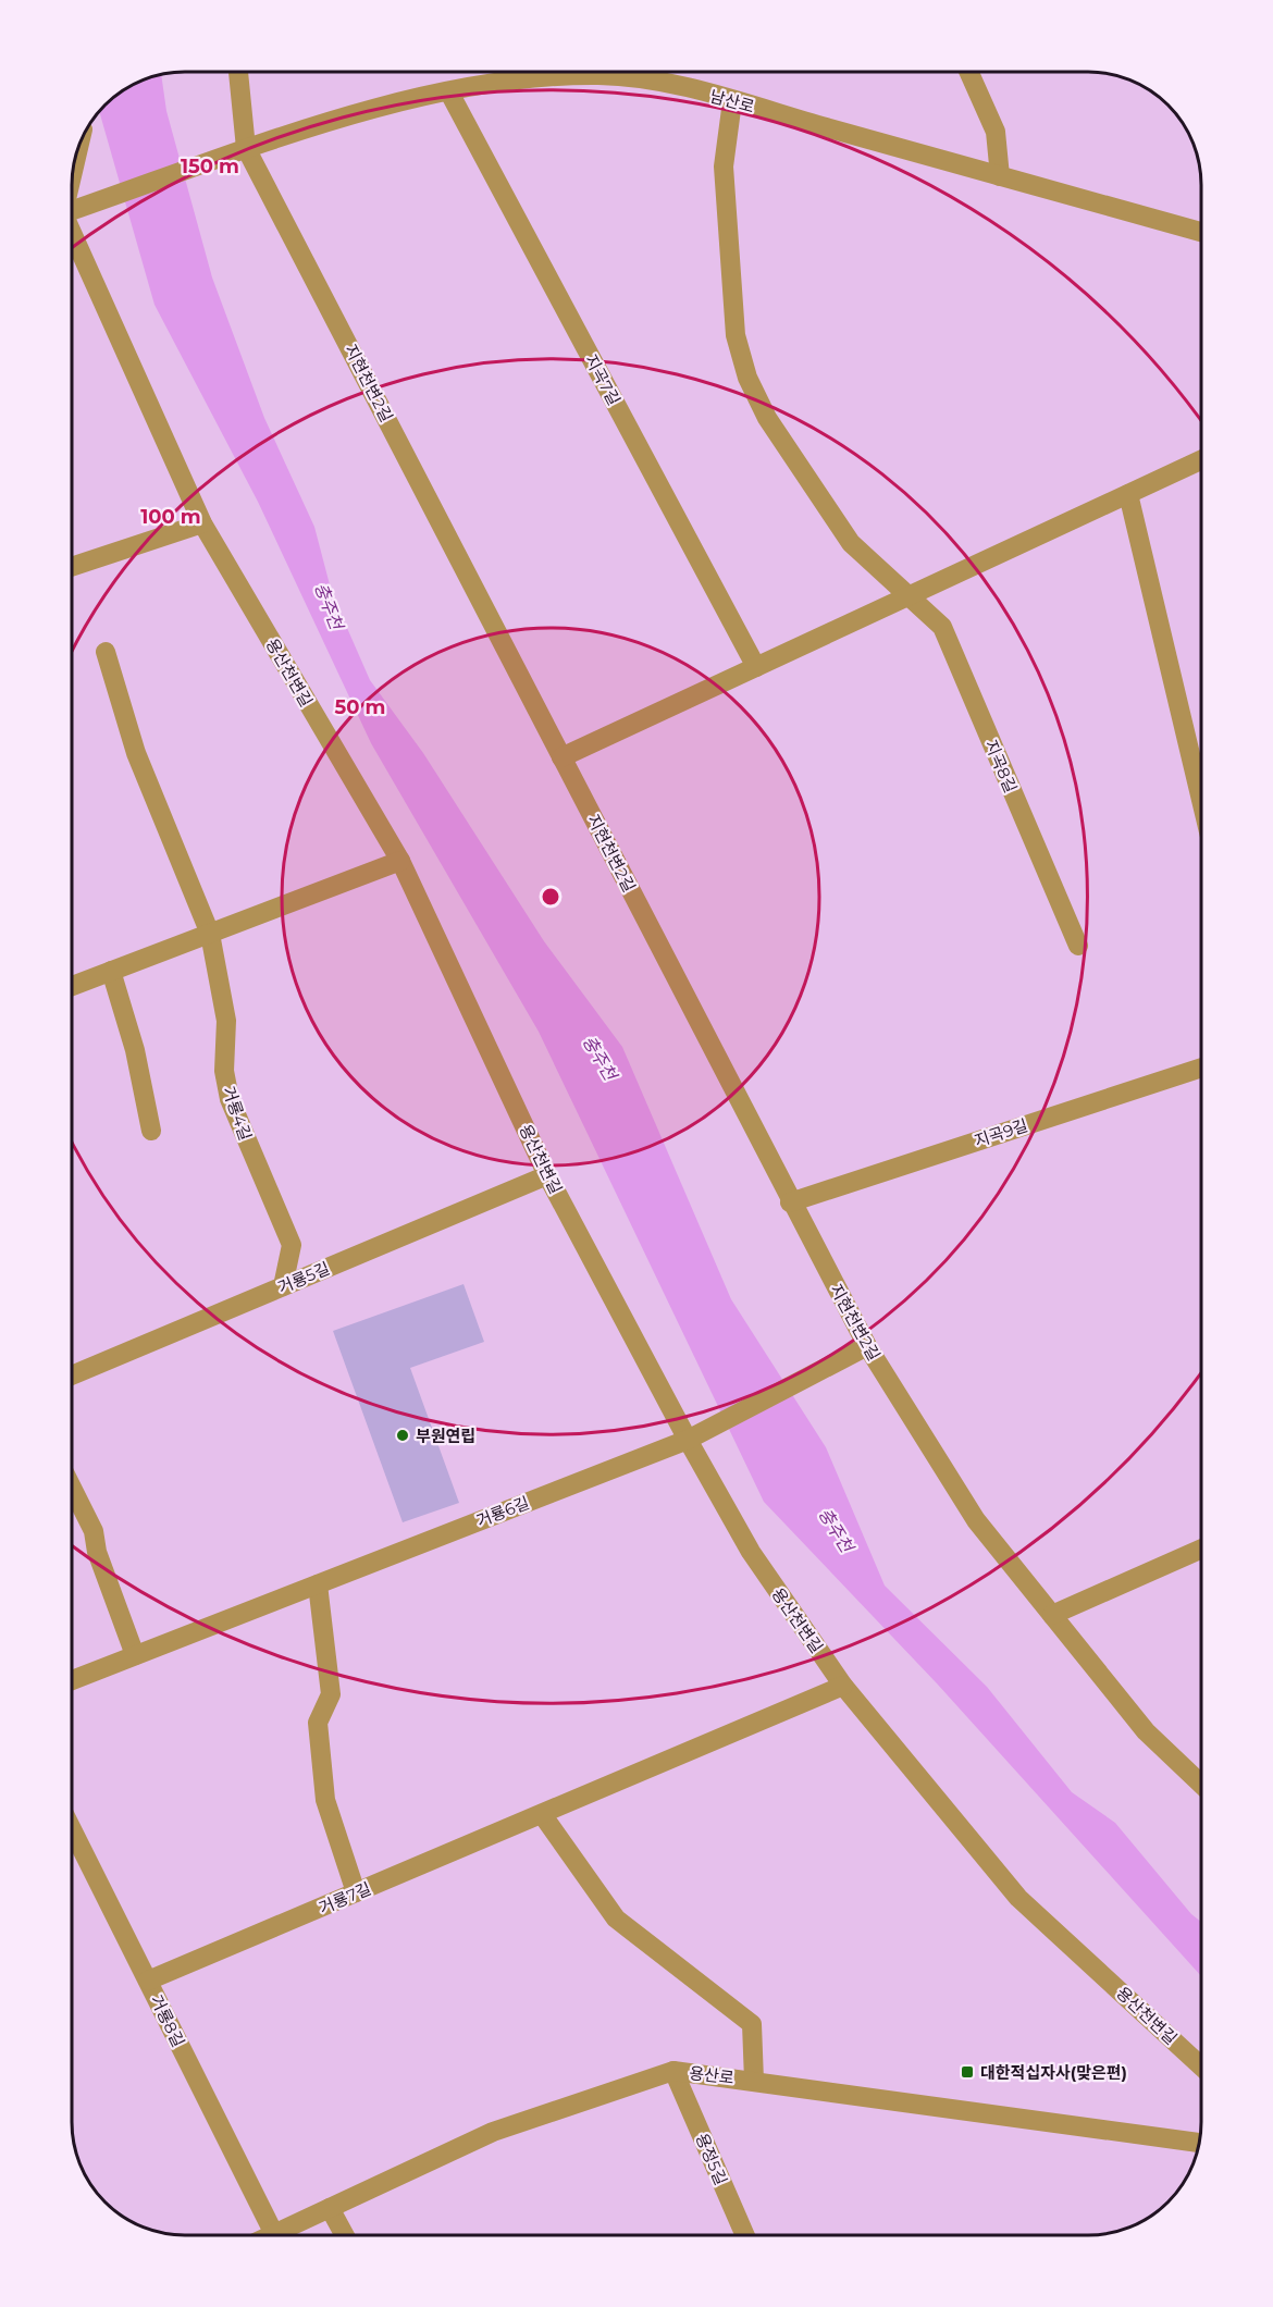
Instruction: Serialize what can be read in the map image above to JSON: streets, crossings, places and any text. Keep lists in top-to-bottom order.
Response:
{
  "streets": {
    "street": [
      "남산로",
      "지곡7길",
      "지현천변2길",
      "용산천변길",
      "지곡8길",
      "거룡4길",
      "지곡9길",
      "거룡5길",
      "거룡6길",
      "거룡7길",
      "거룡8길",
      "용산로",
      "용정5길"
    ]
  },
  "crossings": [
    ["남산로", "지곡7길"],
    ["남산로", "지현천변2길"],
    ["남산로", "지곡8길"],
    ["지현천변2길", "지곡9길"],
    ["지현천변2길", "거룡6길"],
    ["용산천변길", "거룡5길"],
    ["용산천변길", "거룡6길"],
    ["용산천변길", "거룡7길"],
    ["거룡4길", "거룡5길"],
    ["거룡7길", "거룡8길"],
    ["거룡8길", "용산로"],
    ["용산로", "용정5길"]
  ],
  "water": ["충주천"],
  "places": {
    "other": ["부원연립"],
    "transit": ["대한적십자사(맞은편)"]
  },
  "rings": ["150 m", "100 m", "50 m"]
}
